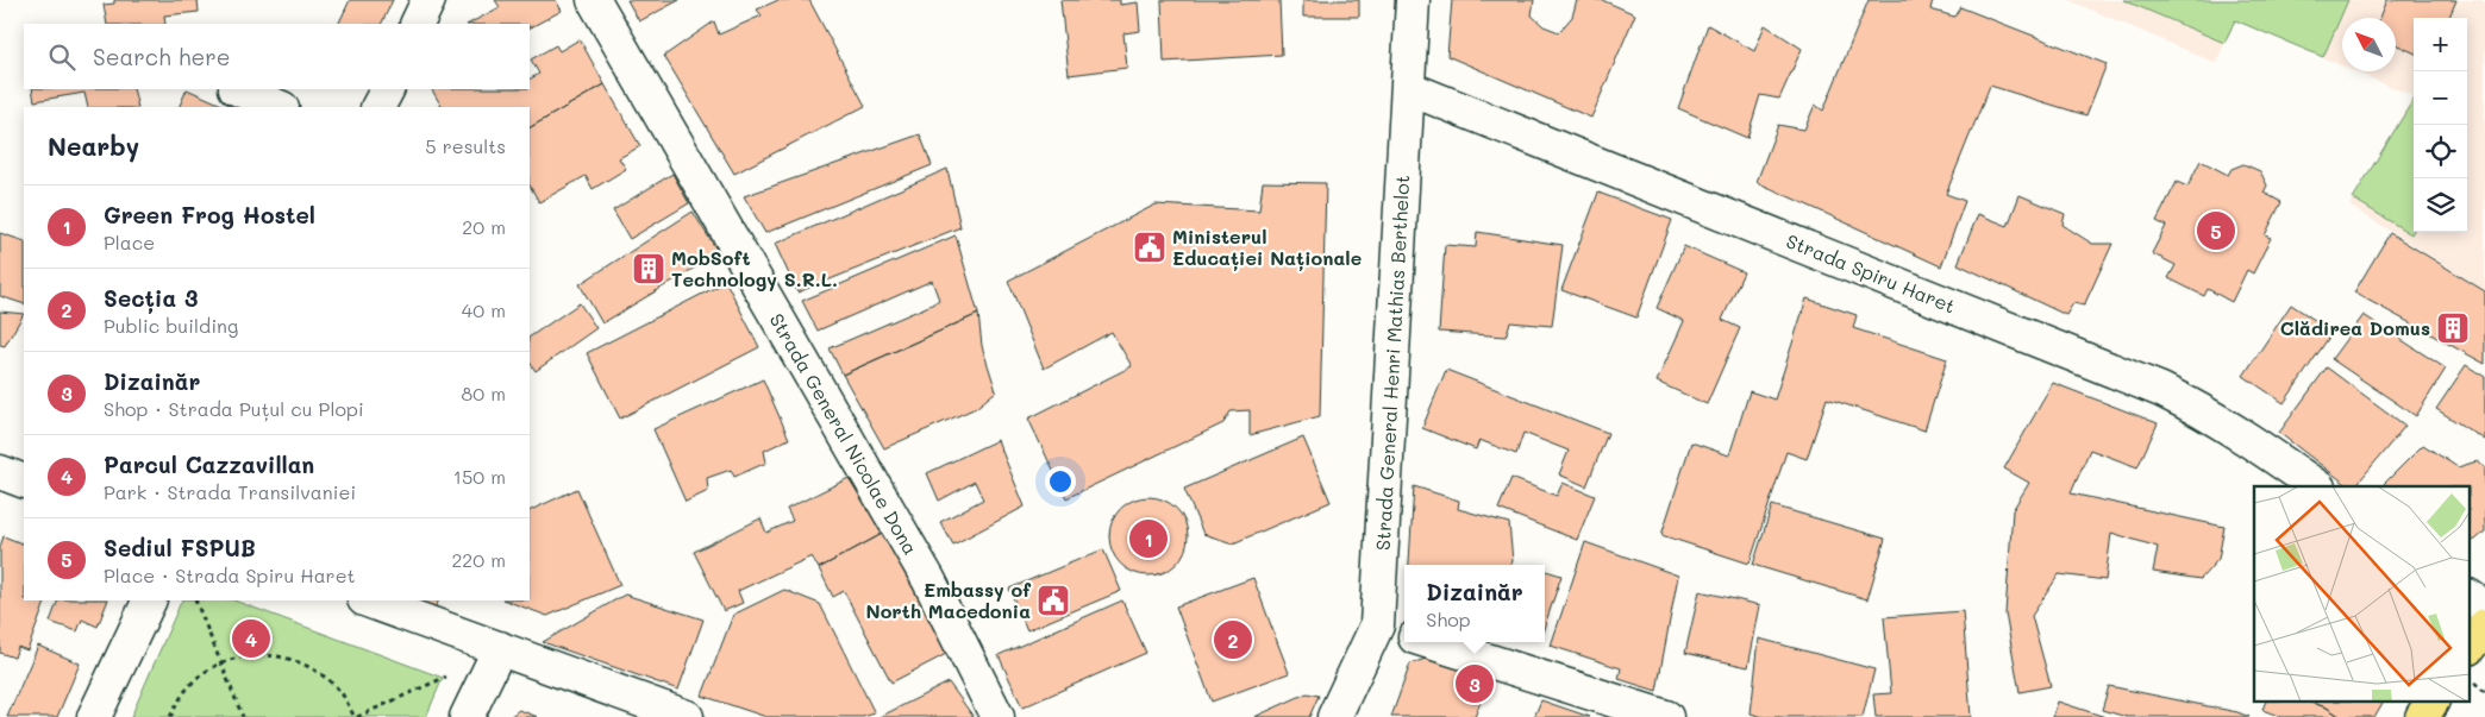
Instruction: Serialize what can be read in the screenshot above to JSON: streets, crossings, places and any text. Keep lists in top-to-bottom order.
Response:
{
  "streets": {
    "street": ["Strada Spiru Haret", "Strada General Henri Mathias Berthelot", "Strada General Nicolae Dona"]
  },
  "crossings": [
    ["Strada Spiru Haret", "Strada General Henri Mathias Berthelot"]
  ],
  "places": {
    "public building": ["Ministerul Educației Naționale", "Embassy of North Macedonia"],
    "building": ["MobSoft Technology S.R.L.", "Clădirea Domus"]
  },
  "north": "top left",
  "page": {
    "map_buttons": ["+", "−"],
    "search": "Search here",
    "heading": ["Nearby", "5 results"],
    "list": [
      {
        "mark": "1",
        "name": "Green Frog Hostel",
        "note": "Place",
        "value": "20 m"
      },
      {
        "mark": "2",
        "name": "Secția 3",
        "note": "Public building",
        "value": "40 m"
      },
      {
        "mark": "3",
        "name": "Dizainăr",
        "note": "Shop · Strada Puțul cu Plopi",
        "value": "80 m"
      },
      {
        "mark": "4",
        "name": "Parcul Cazzavillan",
        "note": "Park · Strada Transilvaniei",
        "value": "150 m"
      },
      {
        "mark": "5",
        "name": "Sediul FSPUB",
        "note": "Place · Strada Spiru Haret",
        "value": "220 m"
      }
    ],
    "pins": [
      "5",
      "1",
      "4",
      "2",
      "3"
    ],
    "popup": ["Dizainăr", "Shop"]
  }
}
